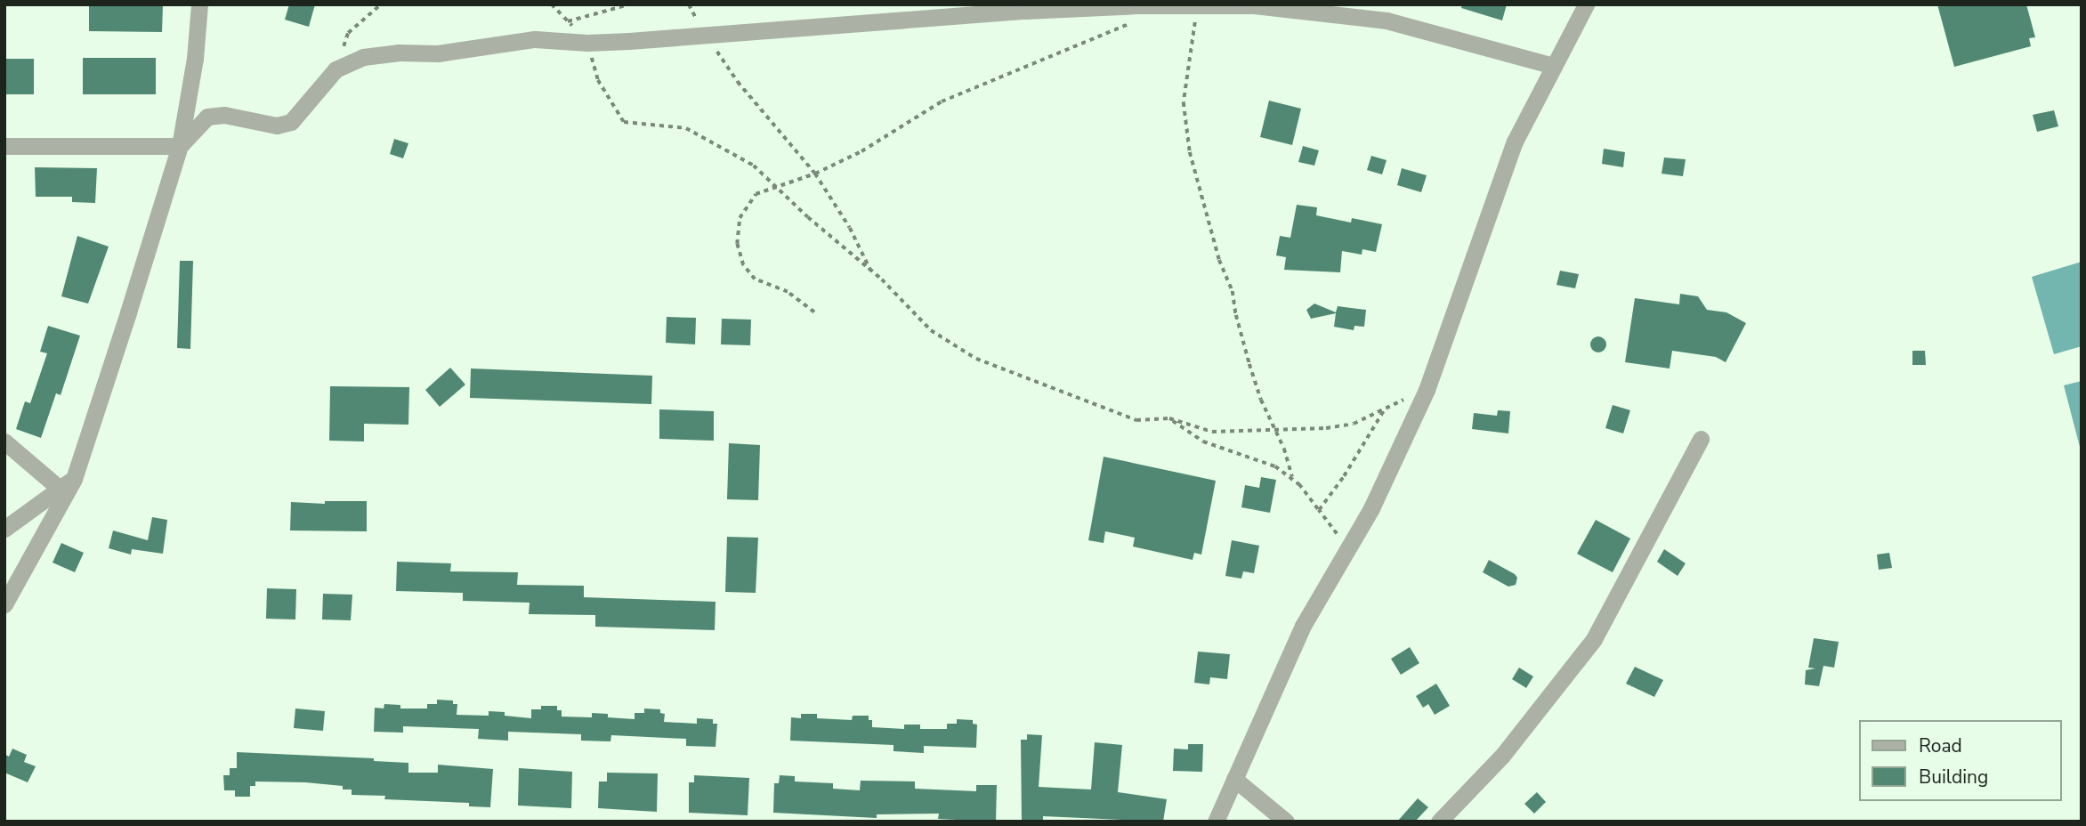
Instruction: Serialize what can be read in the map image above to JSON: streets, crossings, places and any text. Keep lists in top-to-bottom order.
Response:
{
  "legend": ["Road", "Building"]
}
